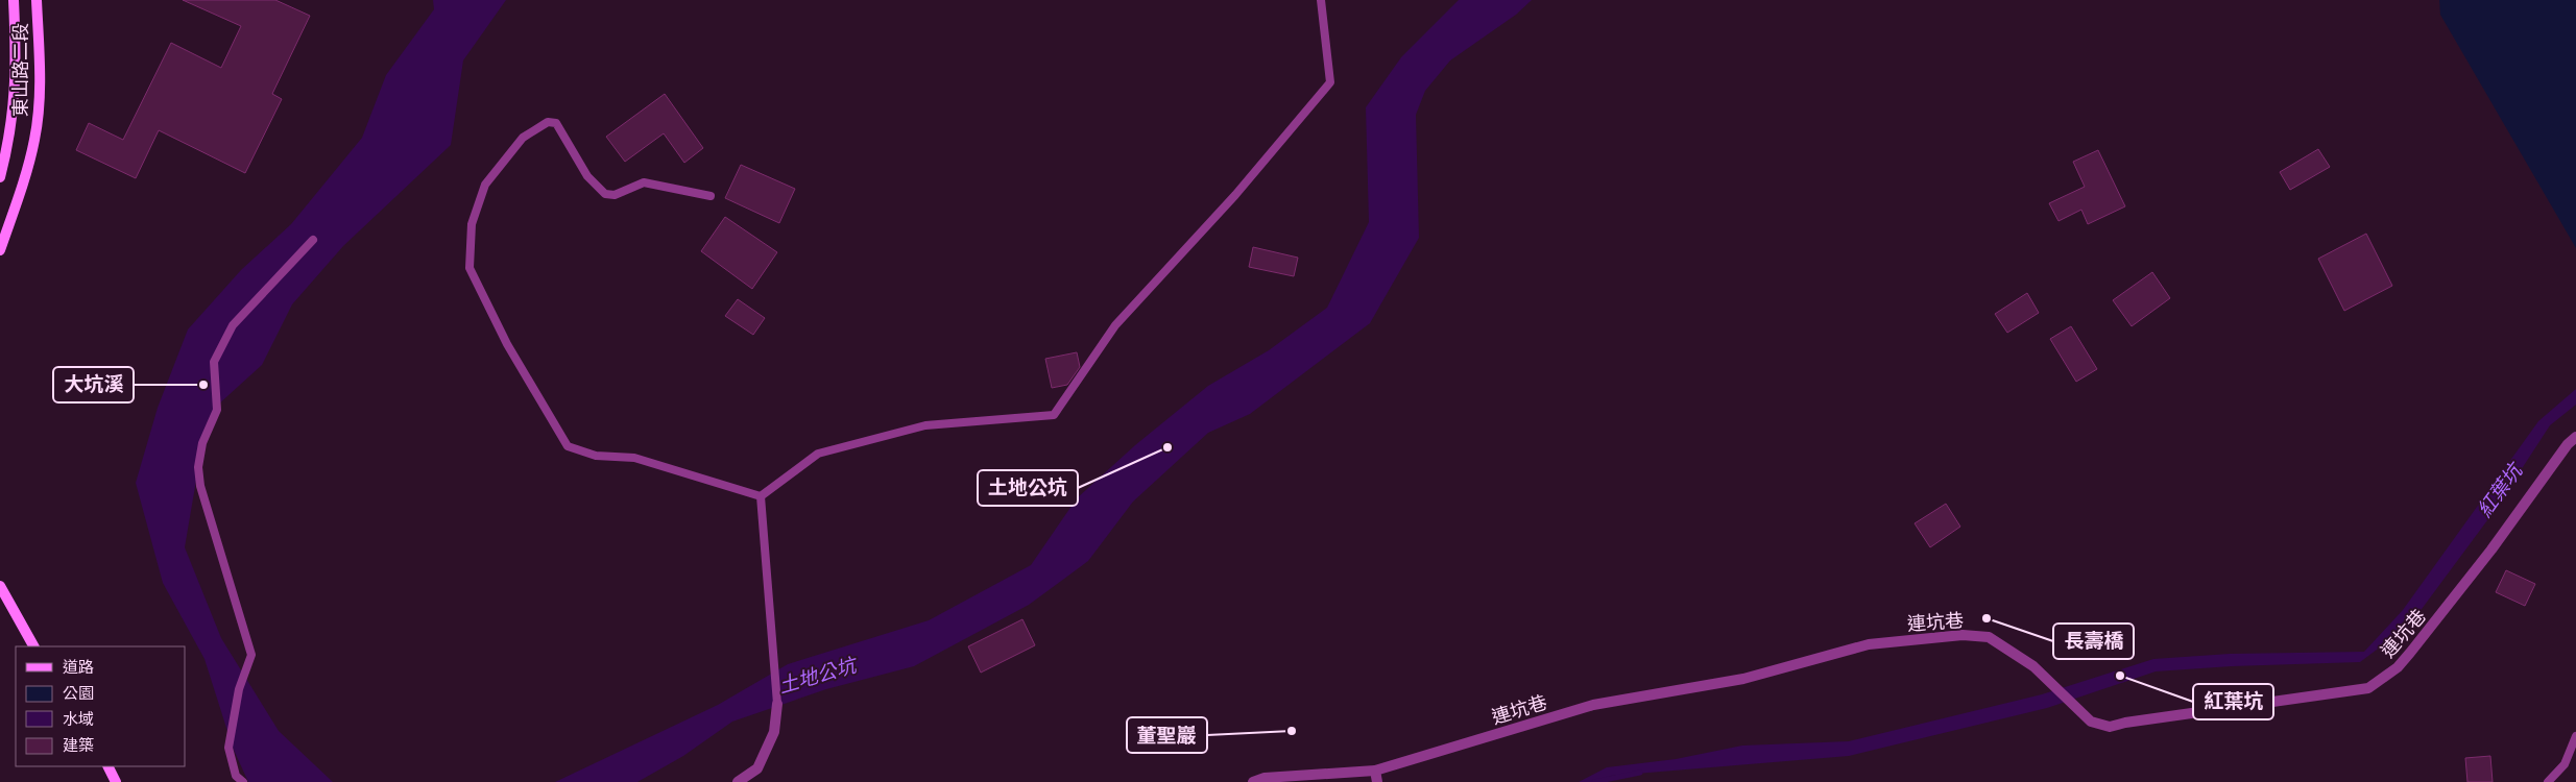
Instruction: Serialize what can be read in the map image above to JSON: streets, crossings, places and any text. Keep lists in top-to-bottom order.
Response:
{
  "streets": {
    "main road": ["東山路二段"],
    "street": ["連坑巷"]
  },
  "water": ["紅葉坑", "土地公坑"],
  "places": [
    "大坑溪",
    "土地公坑",
    "長壽橋",
    "紅葉坑",
    "董聖巖"
  ],
  "legend": [
    "道路",
    "公園",
    "水域",
    "建築"
  ]
}
